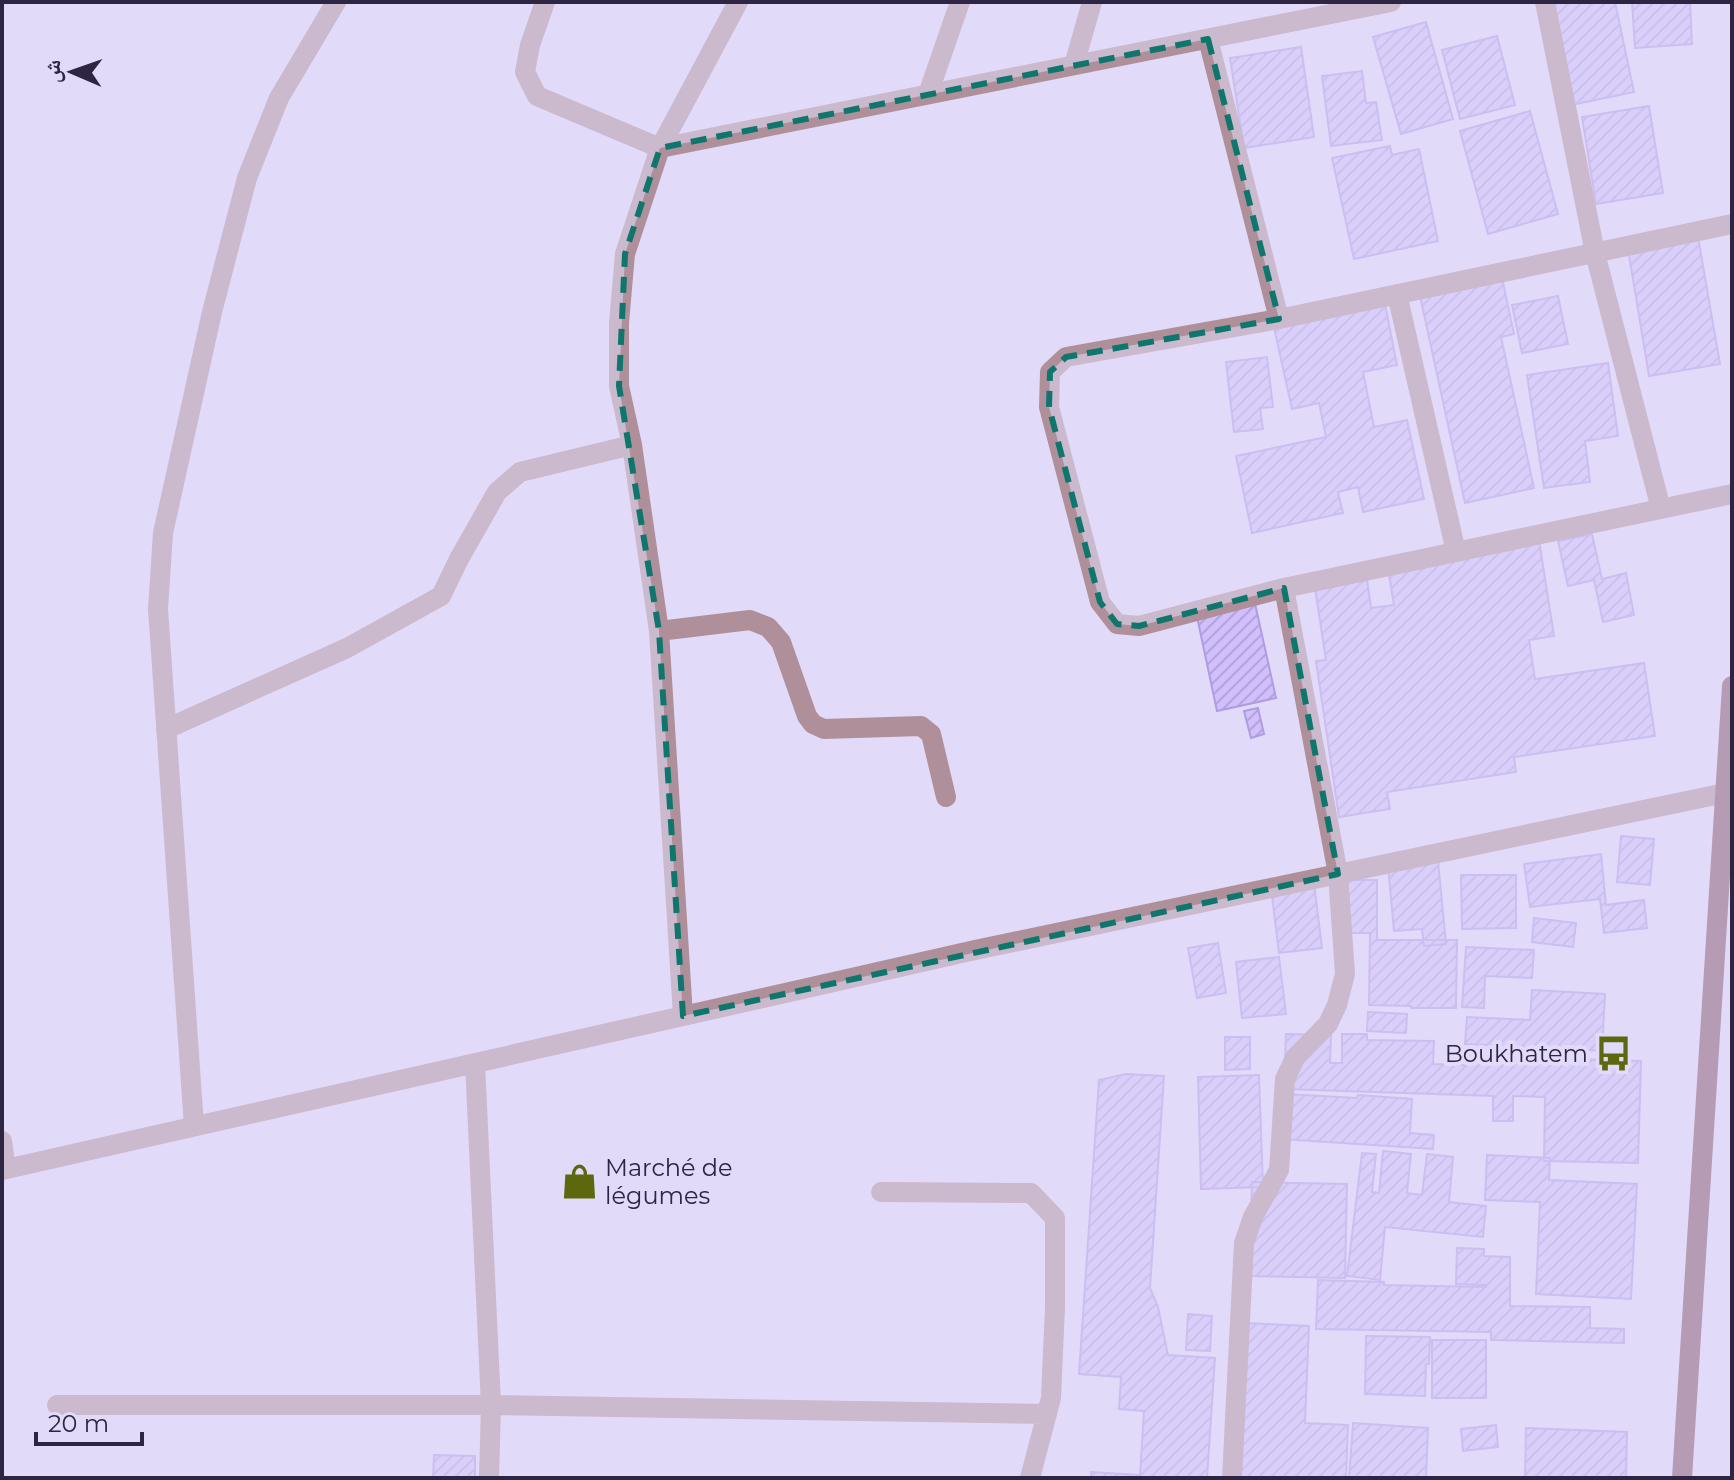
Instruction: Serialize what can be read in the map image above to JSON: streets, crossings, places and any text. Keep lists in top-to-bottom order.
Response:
{
  "places": {
    "bus stop": ["Boukhatem"],
    "shop": ["Marché de légumes"]
  },
  "scale_bar": "20 m",
  "north": "left"
}
